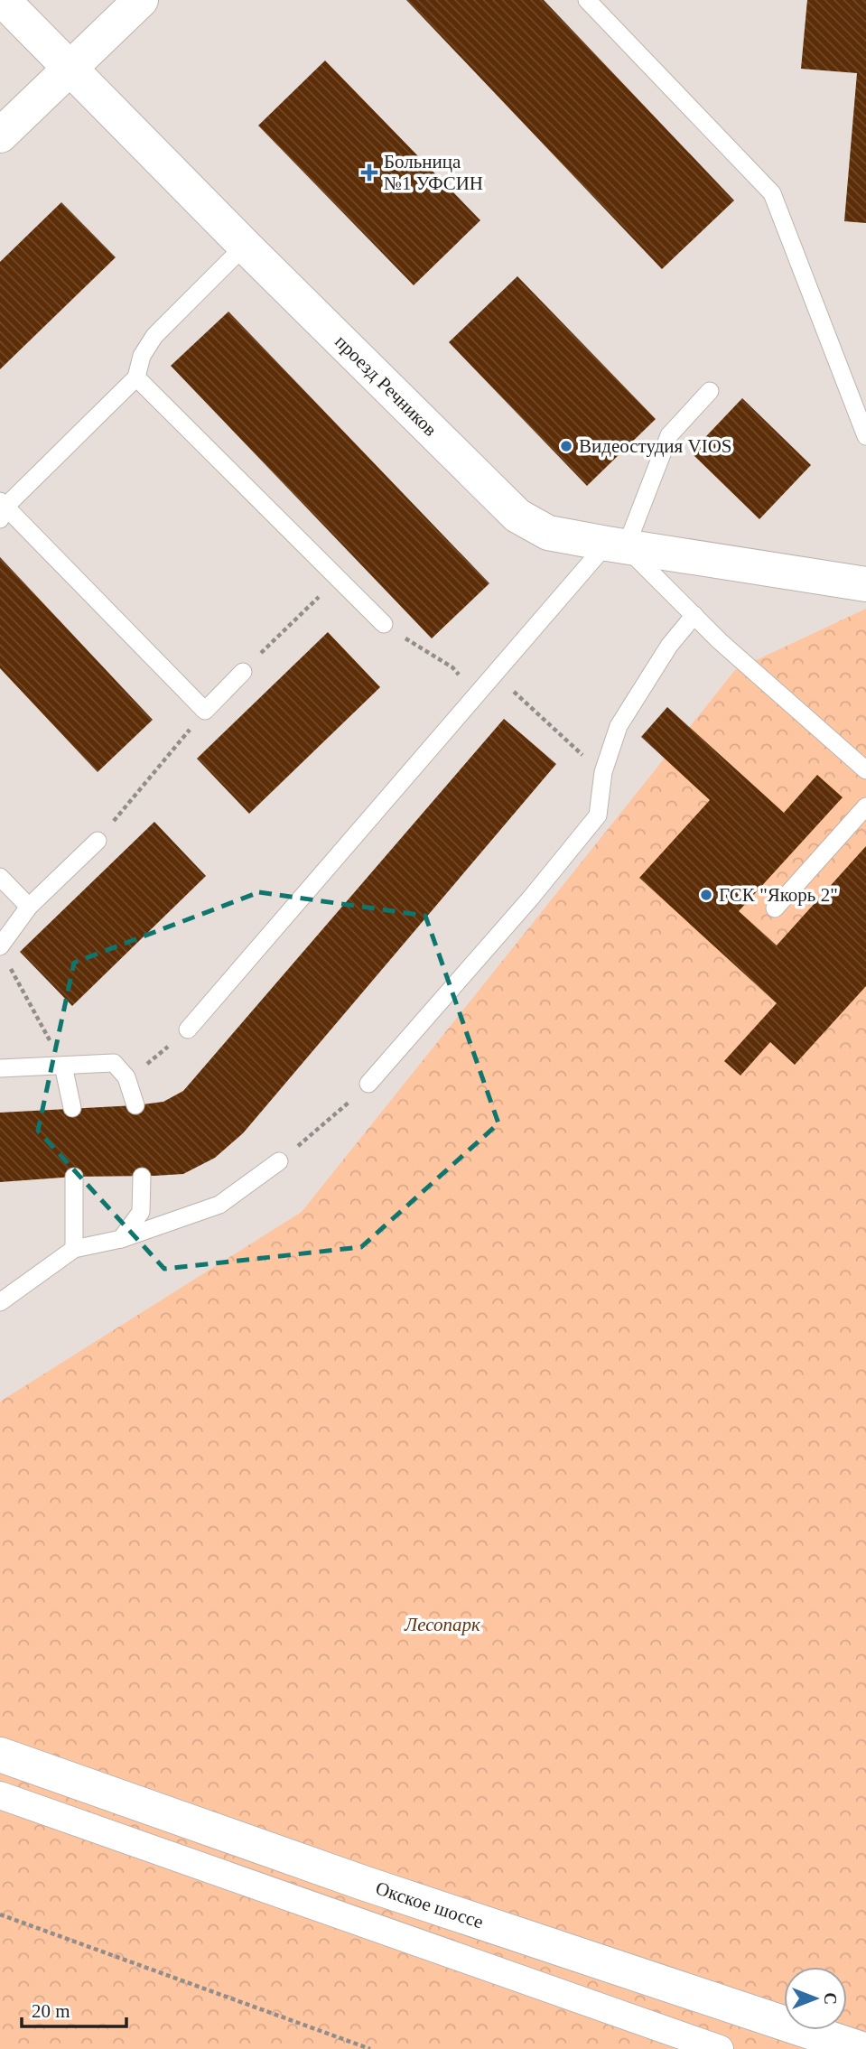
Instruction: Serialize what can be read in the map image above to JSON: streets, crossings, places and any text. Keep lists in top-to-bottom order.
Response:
{
  "streets": {
    "street": ["проезд Речников", "Окское шоссе"]
  },
  "parks": ["Лесопарк"],
  "places": {
    "health": ["Больница №1 УФСИН"],
    "other": ["Видеостудия VIOS", "ГСК \"Якорь 2\""]
  },
  "scale_bar": "20 m",
  "north": "right"
}
